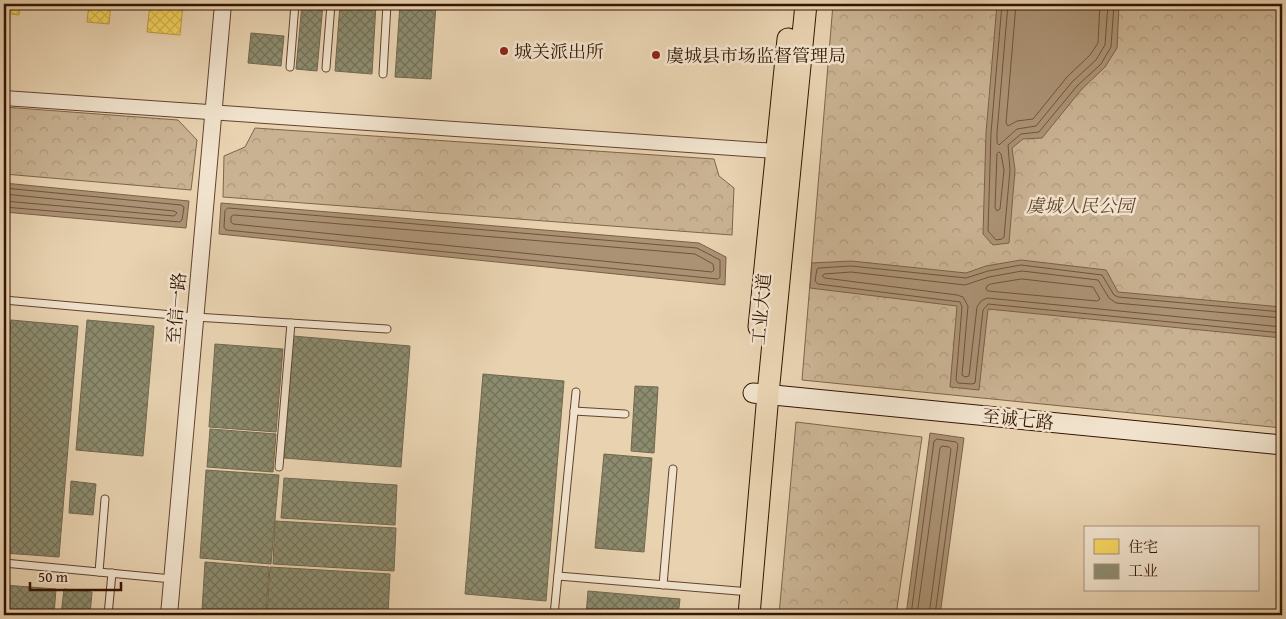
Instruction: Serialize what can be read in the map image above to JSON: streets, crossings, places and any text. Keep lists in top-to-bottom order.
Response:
{
  "streets": {
    "main road": ["工业大道", "至诚七路"],
    "street": ["至信一路"]
  },
  "crossings": [
    ["工业大道", "至诚七路"]
  ],
  "parks": ["虞城人民公园"],
  "places": ["城关派出所", "虞城县市场监督管理局"],
  "legend": ["住宅", "工业"],
  "scale_bar": "50 m"
}
